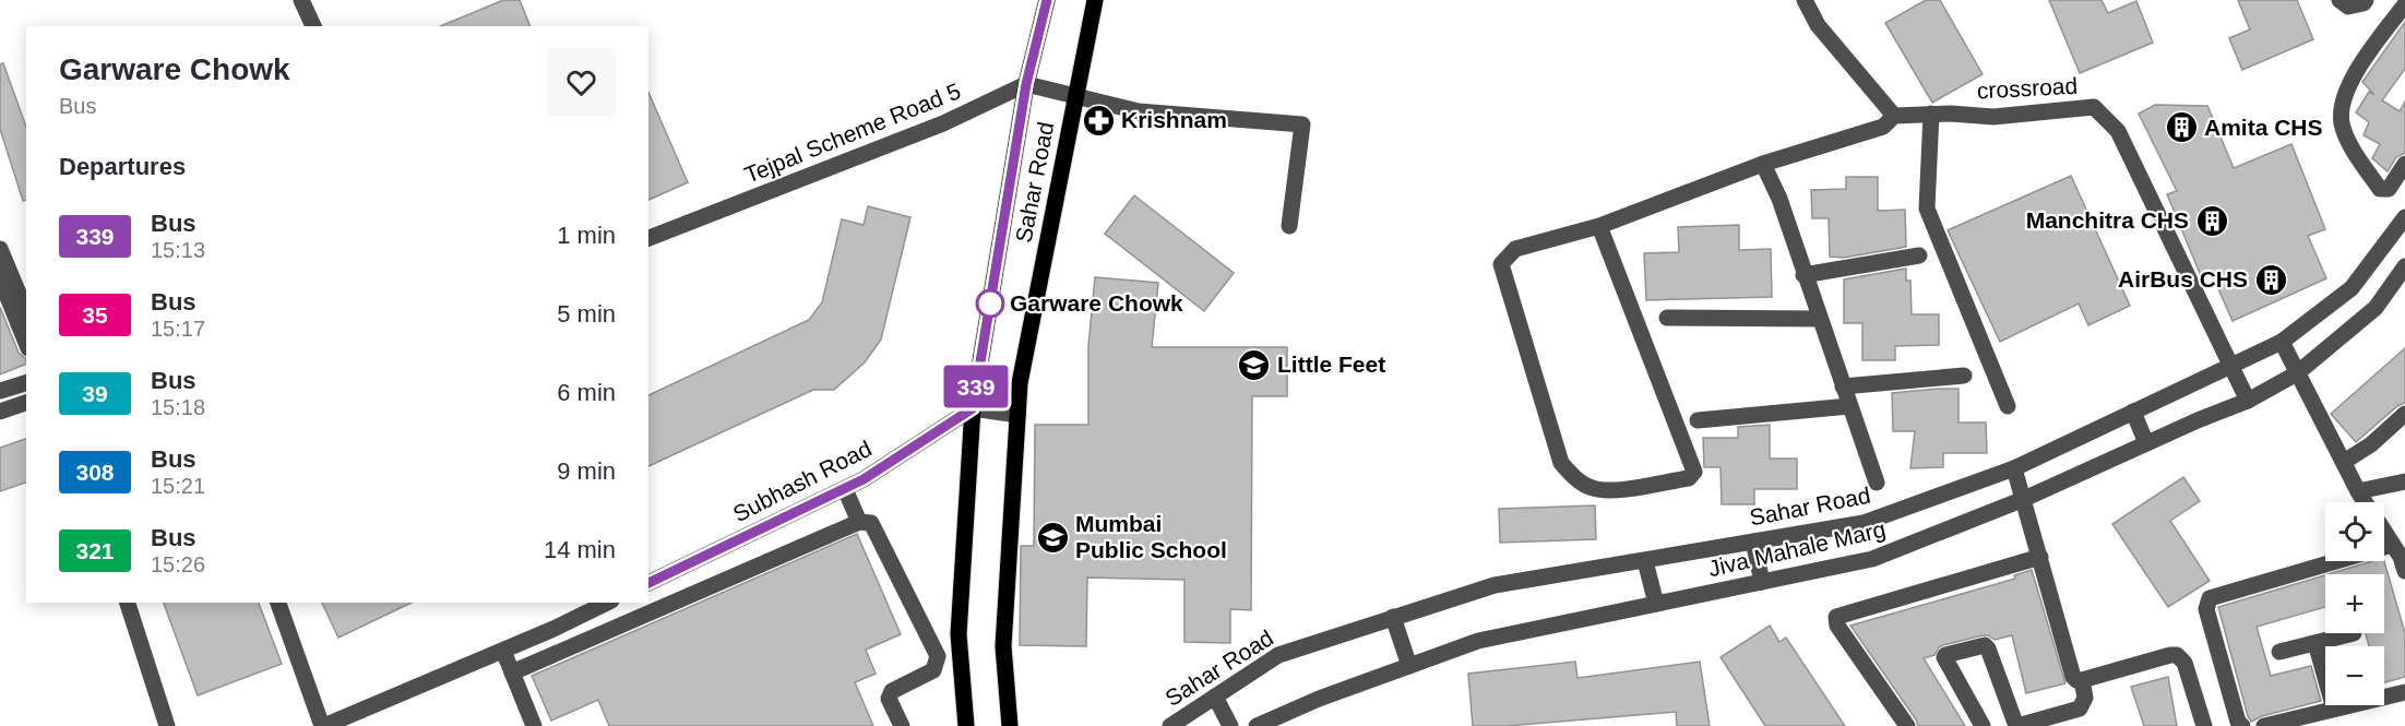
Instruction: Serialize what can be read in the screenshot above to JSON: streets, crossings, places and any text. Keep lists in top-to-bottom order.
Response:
{
  "streets": {
    "main road": ["Sahar Road"],
    "street": [
      "crossroad",
      "Tejpal Scheme Road 5",
      "Subhash Road",
      "Jiva Mahale Marg"
    ]
  },
  "crossings": [
    ["crossroad", "Sahar Road"],
    ["crossroad", "Jiva Mahale Marg"],
    ["Tejpal Scheme Road 5", "Sahar Road"],
    ["Sahar Road", "Subhash Road"]
  ],
  "places": {
    "pharmacy": ["Krishnam"],
    "building": ["Amita CHS", "Manchitra CHS", "AirBus CHS"],
    "other": ["Garware Chowk"],
    "school or university": ["Little Feet", "Mumbai Public School"]
  },
  "lines": ["bus line 339"],
  "page": {
    "on_map": "339",
    "heading": [
      ["Garware Chowk", "Bus"],
      "Departures"
    ],
    "list": [
      {
        "mark": "339",
        "name": "Bus",
        "note": "15:13",
        "value": "1 min"
      },
      {
        "mark": "35",
        "name": "Bus",
        "note": "15:17",
        "value": "5 min"
      },
      {
        "mark": "39",
        "name": "Bus",
        "note": "15:18",
        "value": "6 min"
      },
      {
        "mark": "308",
        "name": "Bus",
        "note": "15:21",
        "value": "9 min"
      },
      {
        "mark": "321",
        "name": "Bus",
        "note": "15:26",
        "value": "14 min"
      }
    ],
    "map_buttons": ["+", "−"]
  }
}
